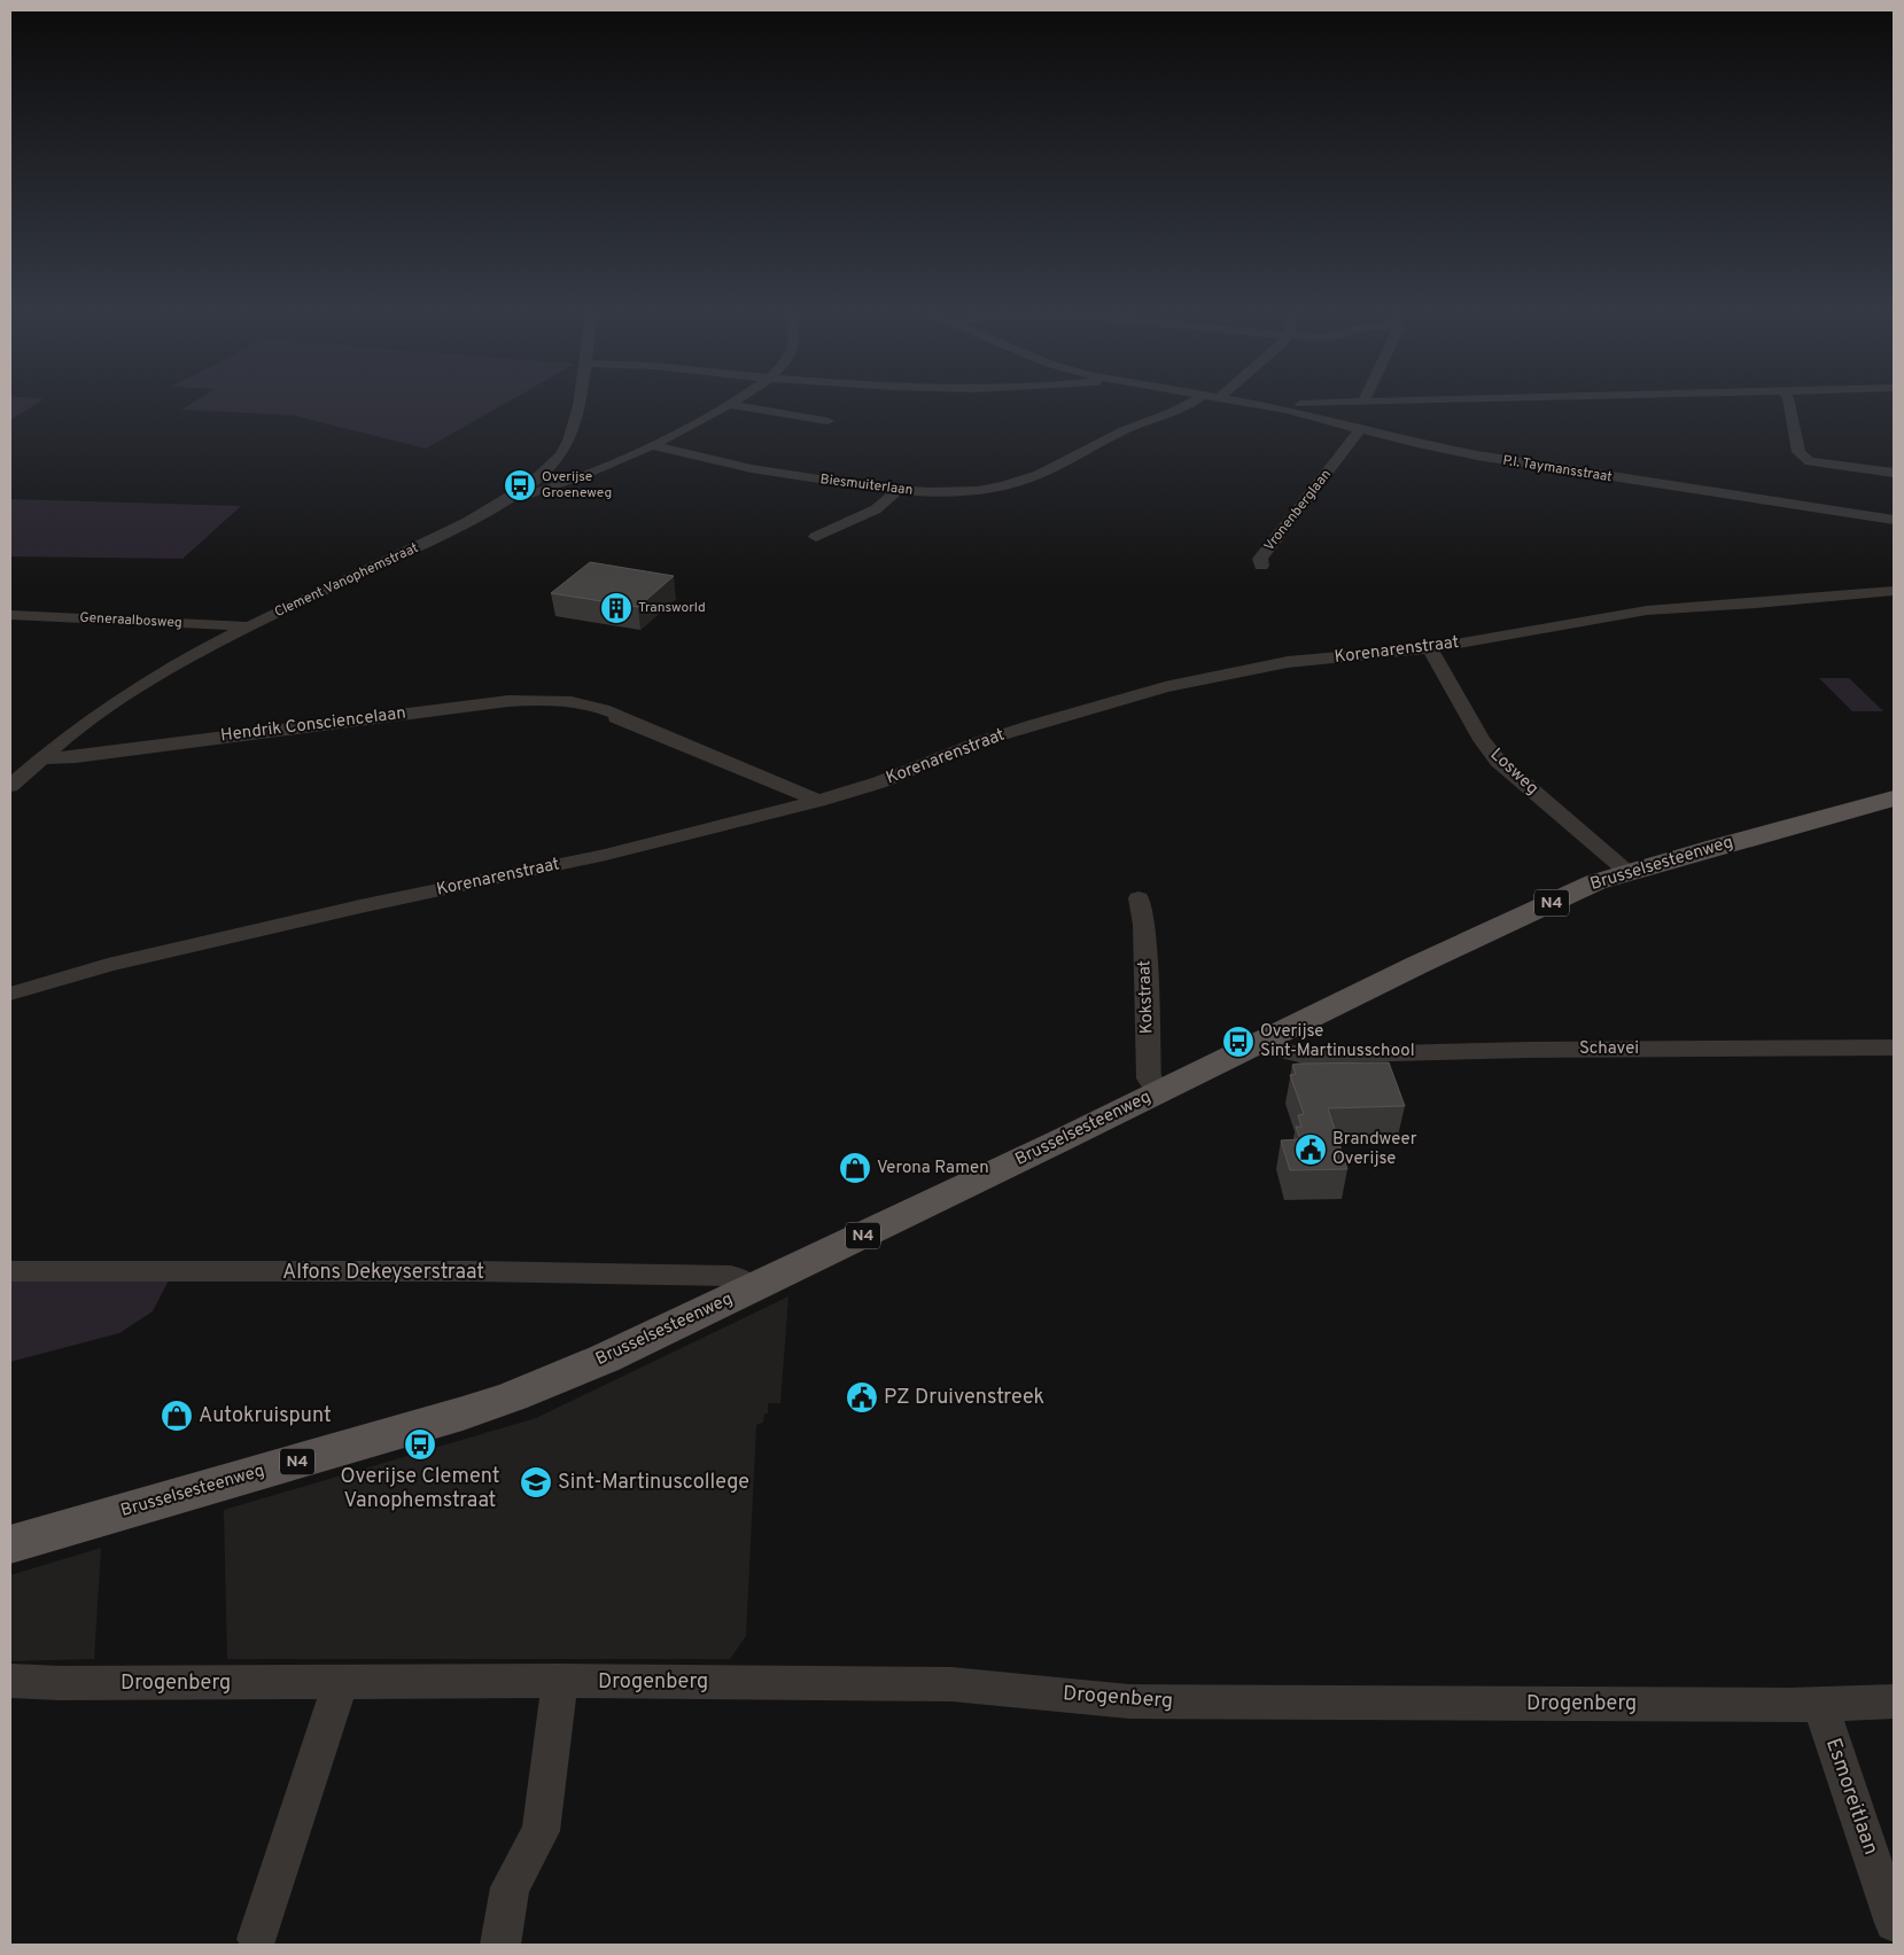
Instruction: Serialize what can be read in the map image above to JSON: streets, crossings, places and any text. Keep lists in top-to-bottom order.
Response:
{
  "streets": {
    "main road": ["Brusselsesteenweg", "N4"],
    "street": [
      "P.I. Taymansstraat",
      "Biesmuiterlaan",
      "Vronenberglaan",
      "Clement Vanophemstraat",
      "Generaalbosweg",
      "Korenarenstraat",
      "Hendrik Consciencelaan",
      "Losweg",
      "Kokstraat",
      "Schavei",
      "Alfons Dekeyserstraat",
      "Drogenberg",
      "Esmoreitlaan"
    ]
  },
  "crossings": [
    ["P.I. Taymansstraat", "Vronenberglaan"],
    ["Clement Vanophemstraat", "Generaalbosweg"],
    ["Clement Vanophemstraat", "Hendrik Consciencelaan"],
    ["Korenarenstraat", "Hendrik Consciencelaan"],
    ["Korenarenstraat", "Losweg"],
    ["Losweg", "Brusselsesteenweg"],
    ["Brusselsesteenweg", "Kokstraat"],
    ["Brusselsesteenweg", "Schavei"],
    ["Brusselsesteenweg", "Alfons Dekeyserstraat"],
    ["Drogenberg", "Esmoreitlaan"]
  ],
  "places": {
    "bus stop": ["Overijse Groeneweg", "Overijse Sint-Martinusschool", "Overijse Clement Vanophemstraat"],
    "building": ["Transworld"],
    "public building": ["Brandweer Overijse", "PZ Druivenstreek"],
    "shop": ["Verona Ramen", "Autokruispunt"],
    "school or university": ["Sint-Martinuscollege"]
  }
}
